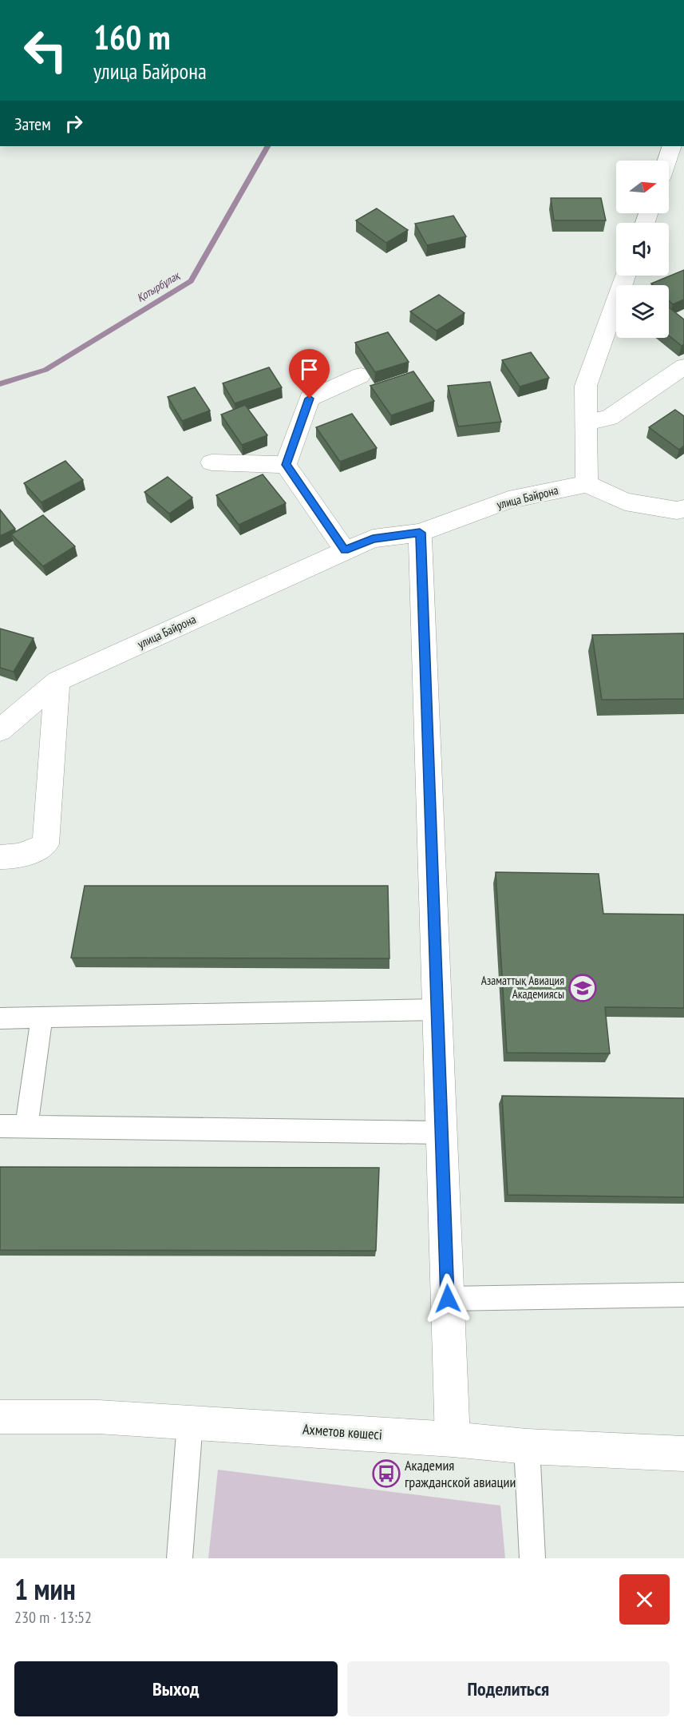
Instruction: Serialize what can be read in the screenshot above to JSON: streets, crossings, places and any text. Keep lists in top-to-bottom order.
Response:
{
  "streets": {
    "street": ["улица Байрона", "Ахметов көшесі"]
  },
  "water": ["Қотырбұлақ"],
  "places": {
    "school or university": ["Азаматтық Авиация Академиясы"],
    "bus stop": ["Академия гражданской авиации"]
  },
  "north": "right",
  "page": {
    "turn": ["160 m", "улица Байрона"],
    "then": "Затем",
    "heading": ["1 мин", "230 m · 13:52"],
    "buttons": ["Выход", "Поделиться"]
  }
}
